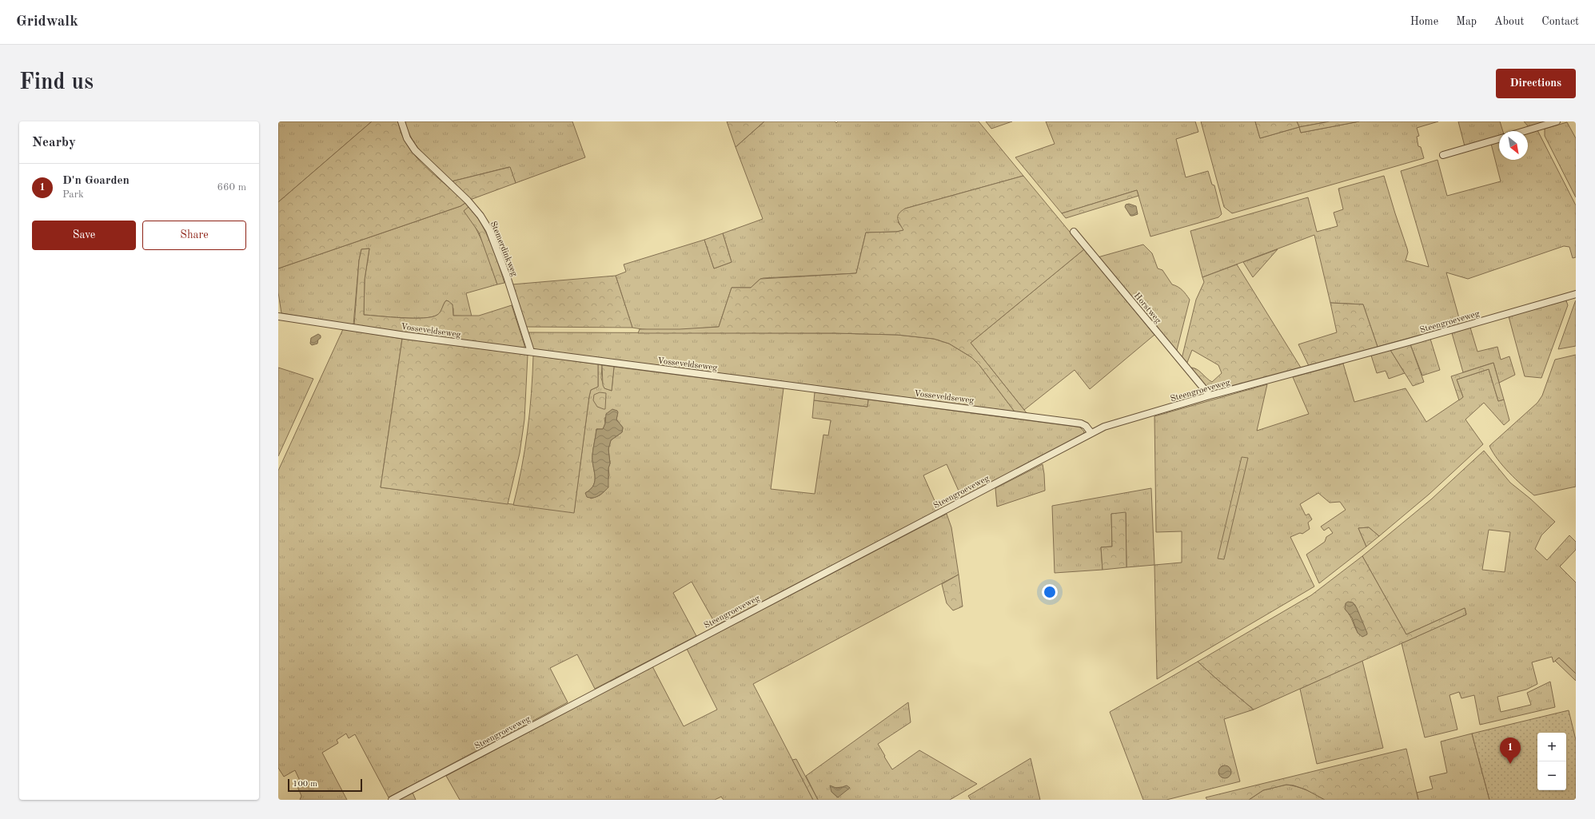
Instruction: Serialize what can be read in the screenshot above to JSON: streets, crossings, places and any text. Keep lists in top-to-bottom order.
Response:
{
  "streets": {
    "street": [
      "Stemerdinkweg",
      "Horstweg",
      "Steengroeveweg",
      "Vosseveldseweg"
    ]
  },
  "crossings": [
    ["Stemerdinkweg", "Vosseveldseweg"],
    ["Horstweg", "Steengroeveweg"],
    ["Steengroeveweg", "Vosseveldseweg"]
  ],
  "scale_bar": "100 m",
  "north": "bottom right",
  "page": {
    "header": "Gridwalk",
    "nav": [
      "Home",
      "Map",
      "About",
      "Contact"
    ],
    "buttons": [
      "Directions",
      ["Save", "Share"]
    ],
    "title": "Find us",
    "heading": "Nearby",
    "list": [
      {
        "mark": "1",
        "name": "D'n Goarden",
        "note": "Park",
        "value": "660 m"
      }
    ],
    "map_buttons": ["+", "−"],
    "pins": "1",
    "scale": "100 m"
  }
}
